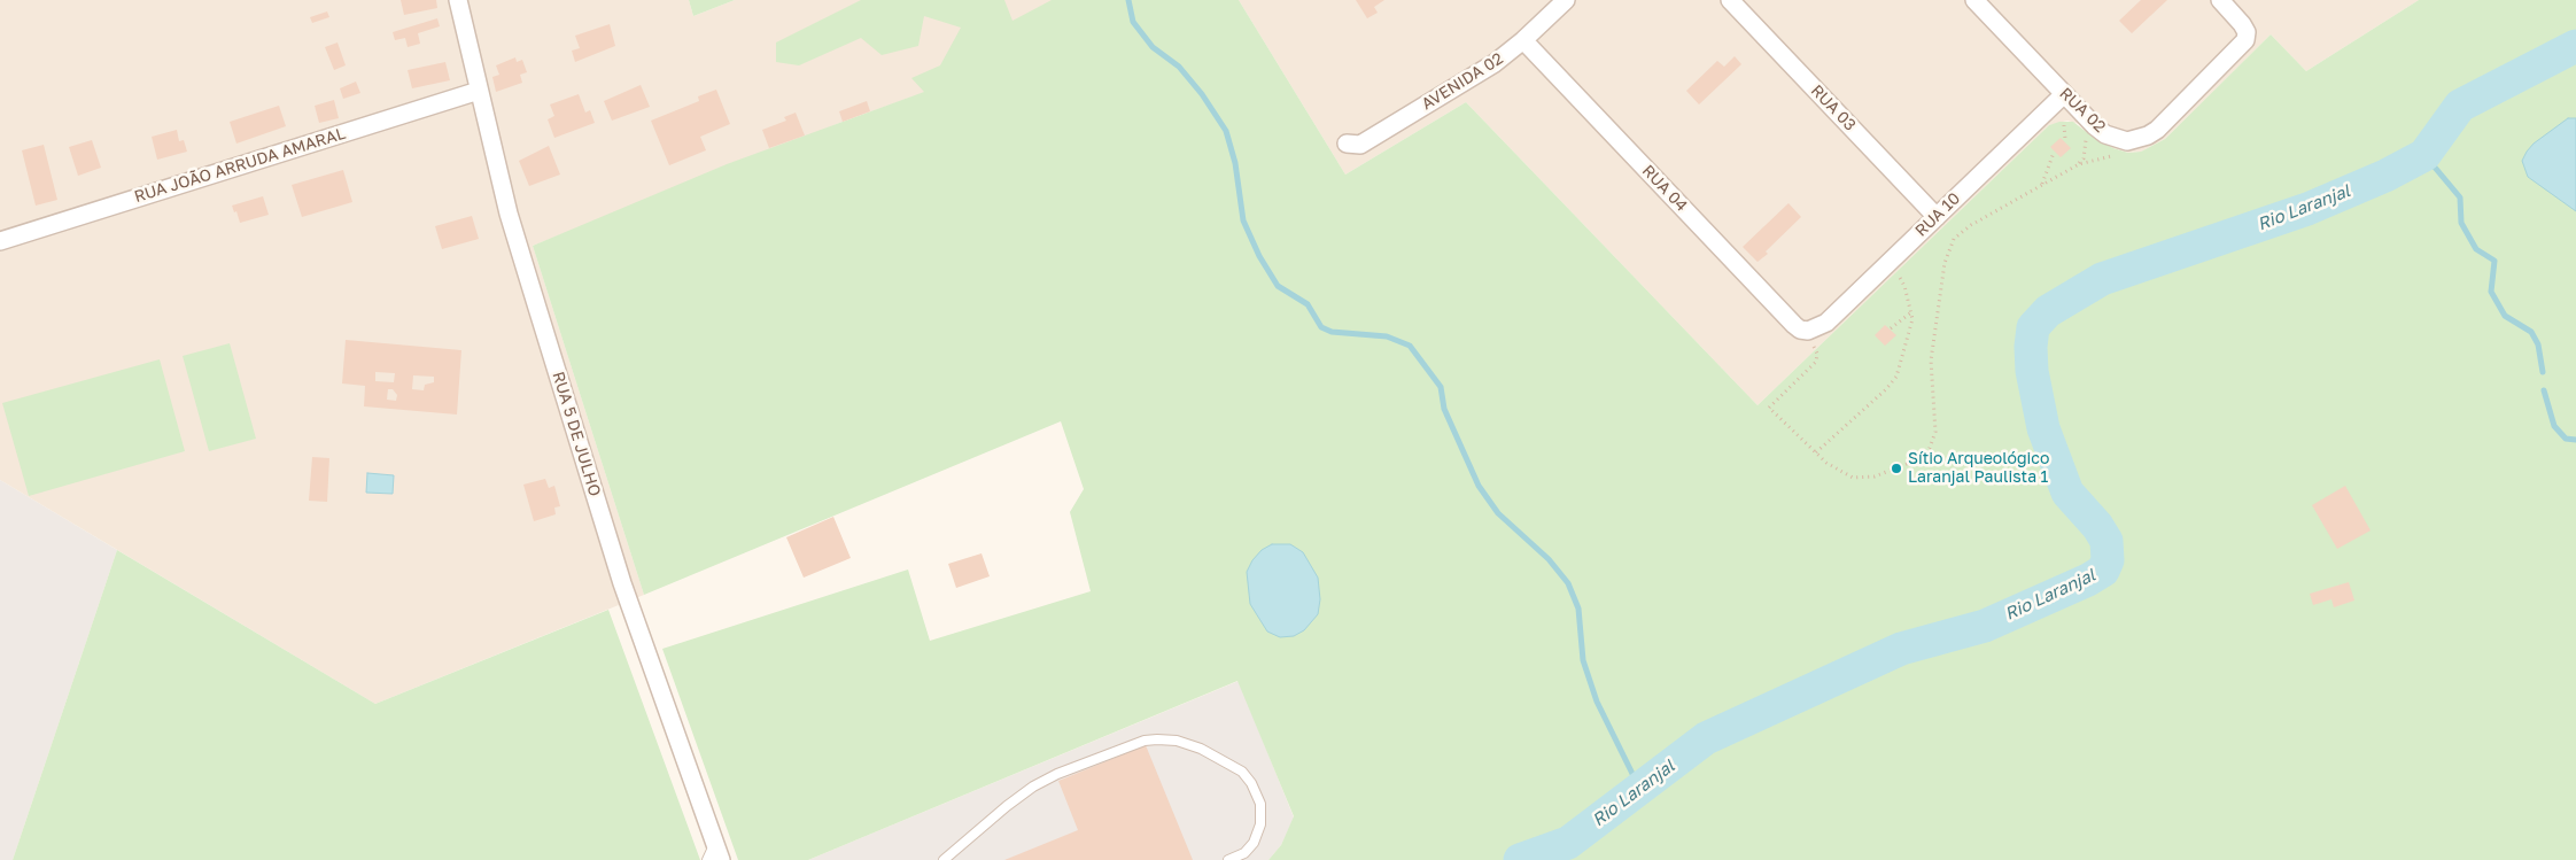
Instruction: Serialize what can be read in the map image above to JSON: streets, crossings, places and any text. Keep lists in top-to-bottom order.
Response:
{
  "streets": {
    "street": [
      "AVENIDA 02",
      "RUA 03",
      "RUA 02",
      "RUA JOÃO ARRUDA AMARAL",
      "RUA 04",
      "RUA 10",
      "RUA 5 DE JULHO"
    ]
  },
  "crossings": [
    ["AVENIDA 02", "RUA 04"],
    ["RUA 03", "RUA 10"],
    ["RUA 02", "RUA 10"],
    ["RUA JOÃO ARRUDA AMARAL", "RUA 5 DE JULHO"],
    ["RUA 04", "RUA 10"]
  ],
  "water": ["Rio Laranjal"],
  "places": ["Sítio Arqueológico Laranjal Paulista 1"]
}
